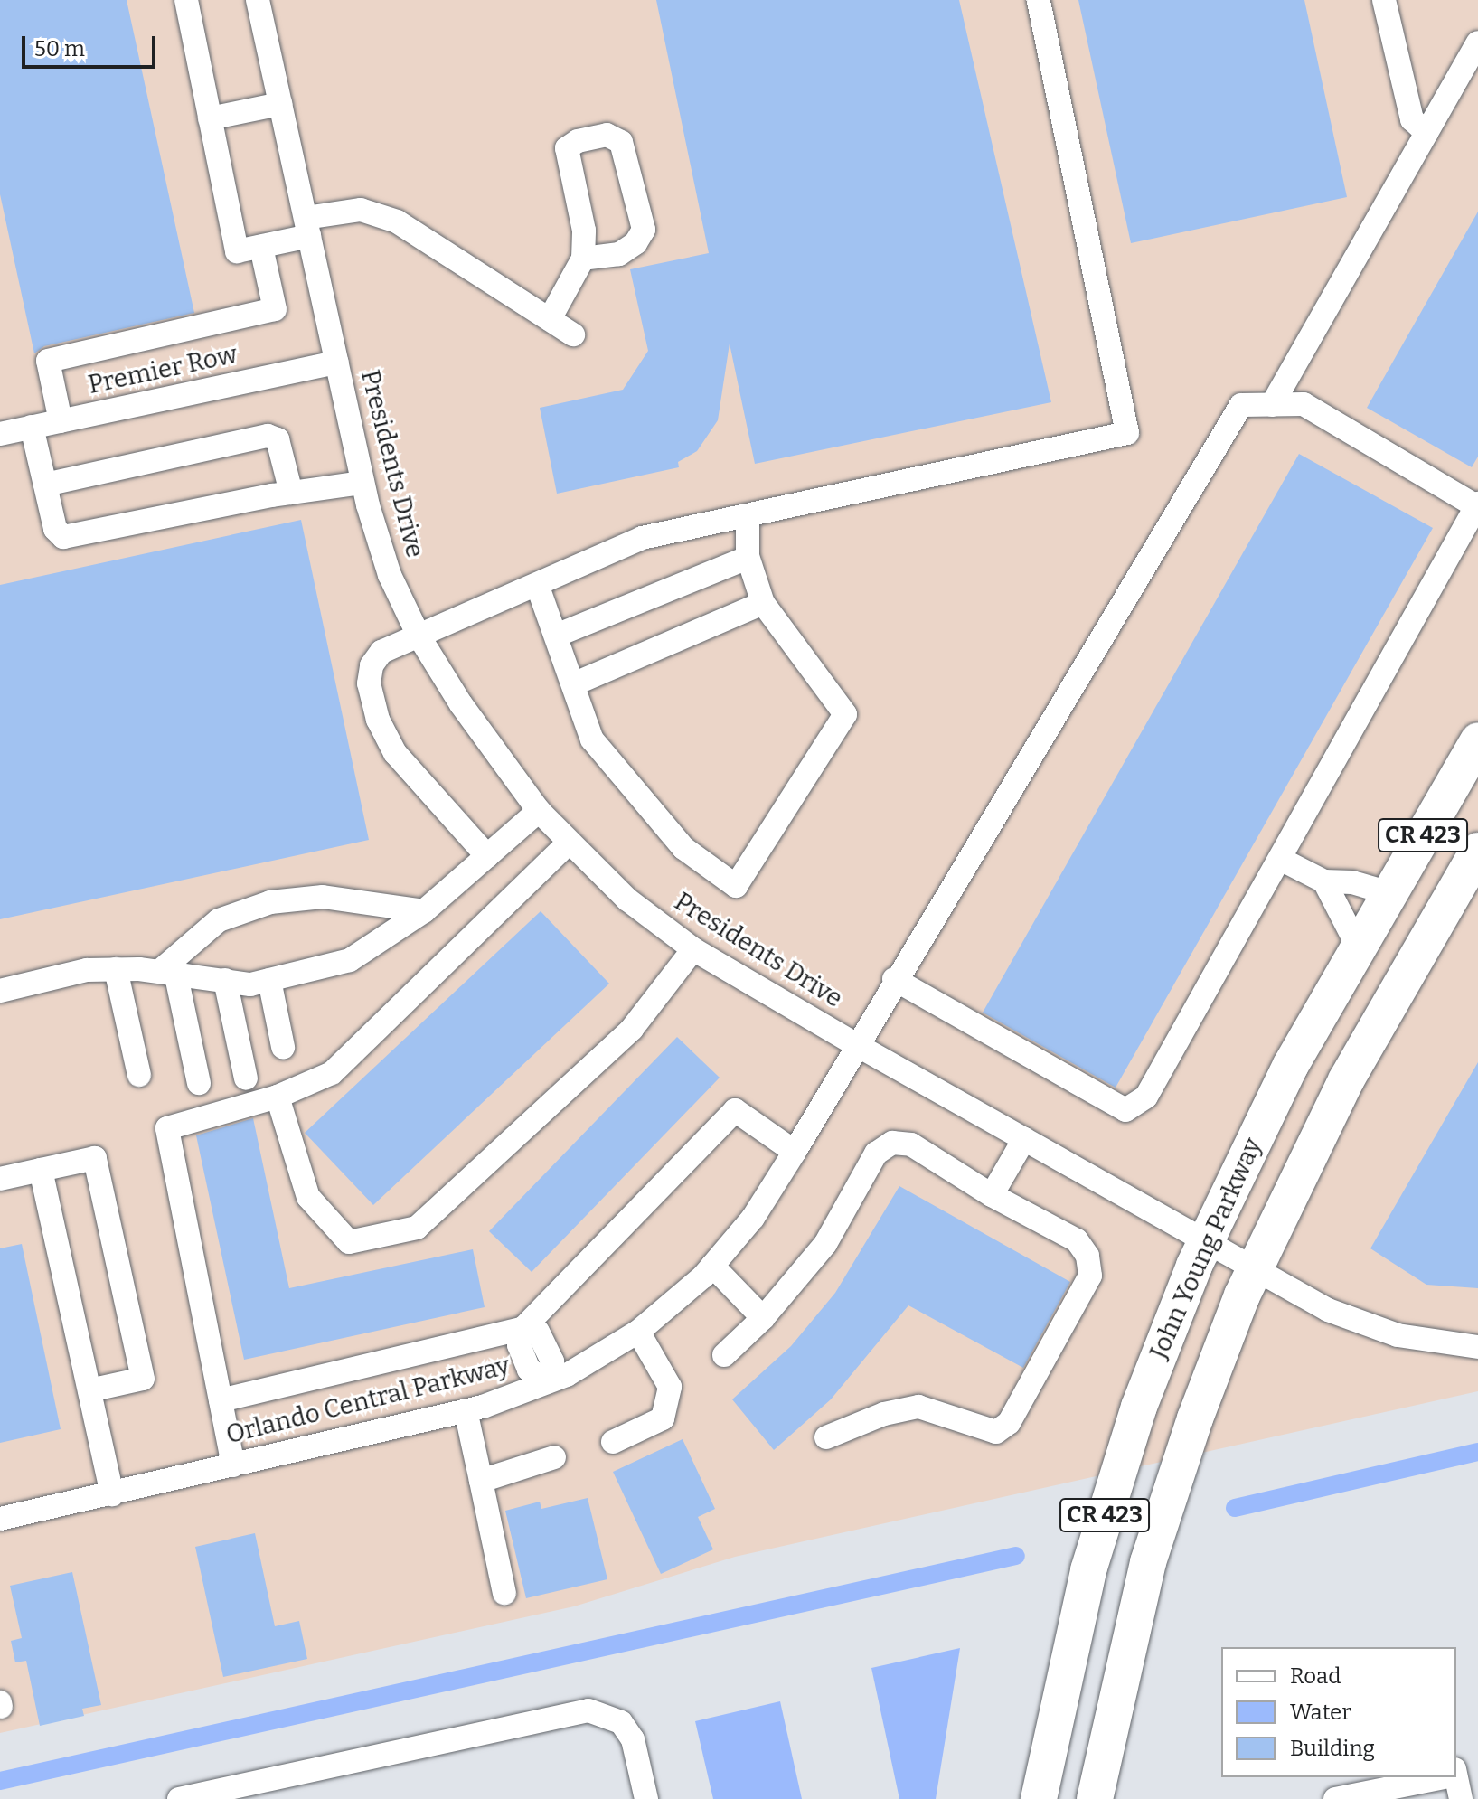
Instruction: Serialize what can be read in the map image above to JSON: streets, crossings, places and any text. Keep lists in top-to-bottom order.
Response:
{
  "streets": {
    "highway": ["CR 423", "John Young Parkway"],
    "street": ["Premier Row", "Presidents Drive", "Orlando Central Parkway"]
  },
  "crossings": [
    ["Premier Row", "Presidents Drive"],
    ["Presidents Drive", "John Young Parkway"],
    ["Presidents Drive", "Orlando Central Parkway"]
  ],
  "legend": ["Road", "Water", "Building"],
  "scale_bar": "50 m"
}
